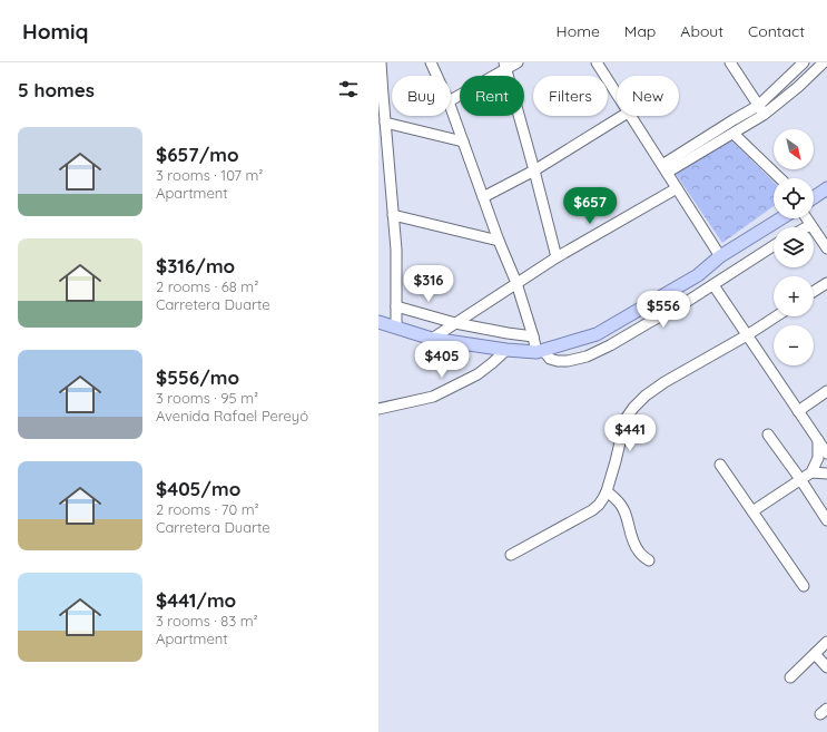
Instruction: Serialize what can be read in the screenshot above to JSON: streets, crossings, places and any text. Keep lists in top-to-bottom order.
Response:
{
  "north": "bottom right",
  "page": {
    "header": "Homiq",
    "nav": [
      "Home",
      "Map",
      "About",
      "Contact"
    ],
    "heading": "5 homes",
    "chip": [
      "Buy",
      "Rent",
      "Filters",
      "New"
    ],
    "list": [
      {
        "name": "$657/mo",
        "note": "3 rooms · 107 m² · Apartment"
      },
      {
        "name": "$316/mo",
        "note": "2 rooms · 68 m² · Carretera Duarte"
      },
      {
        "name": "$556/mo",
        "note": "3 rooms · 95 m² · Avenida Rafael Pereyó"
      },
      {
        "name": "$405/mo",
        "note": "2 rooms · 70 m² · Carretera Duarte"
      },
      {
        "name": "$441/mo",
        "note": "3 rooms · 83 m² · Apartment"
      }
    ],
    "map_buttons": ["+", "−"],
    "price": [
      "$657",
      "$316",
      "$556",
      "$405",
      "$441"
    ]
  }
}
